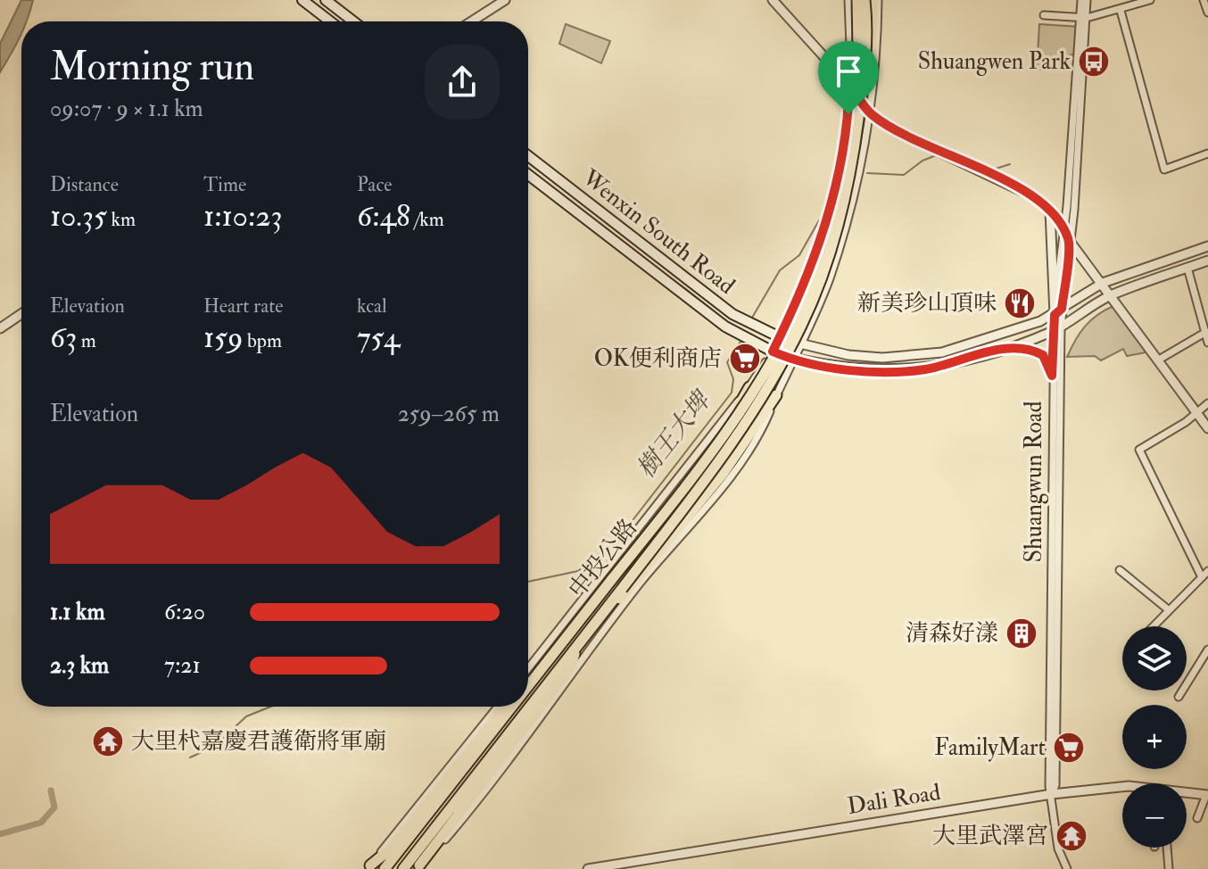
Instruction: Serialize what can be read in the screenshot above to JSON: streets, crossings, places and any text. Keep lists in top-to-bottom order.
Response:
{
  "streets": {
    "main road": ["Wenxin South Road", "中投公路"],
    "street": ["Shuangwun Road", "Dali Road"]
  },
  "crossings": [
    ["Shuangwun Road", "Dali Road"]
  ],
  "water": ["樹王大埤"],
  "places": {
    "bus stop": ["Shuangwen Park"],
    "restaurant": ["新美珍山頂味"],
    "supermarket": ["OK便利商店", "FamilyMart"],
    "building": ["清森好漾"],
    "temple": ["大里杙嘉慶君護衛將軍廟", "大里武澤宮"]
  },
  "page": {
    "heading": ["Morning run", "09:07 · 9 × 1.1 km"],
    "stats": [
      ["Distance", "10.35 km"],
      ["Time", "1:10:23"],
      ["Pace", "6:48 /km"],
      ["Elevation", "63 m"],
      ["Heart rate", "159 bpm"],
      ["kcal", "754"]
    ],
    "chart": ["Elevation", "259–265 m"],
    "list": [
      {
        "name": "1.1 km",
        "note": "6:20"
      },
      {
        "name": "2.3 km",
        "note": "7:21"
      }
    ],
    "map_buttons": ["+", "−"]
  }
}
